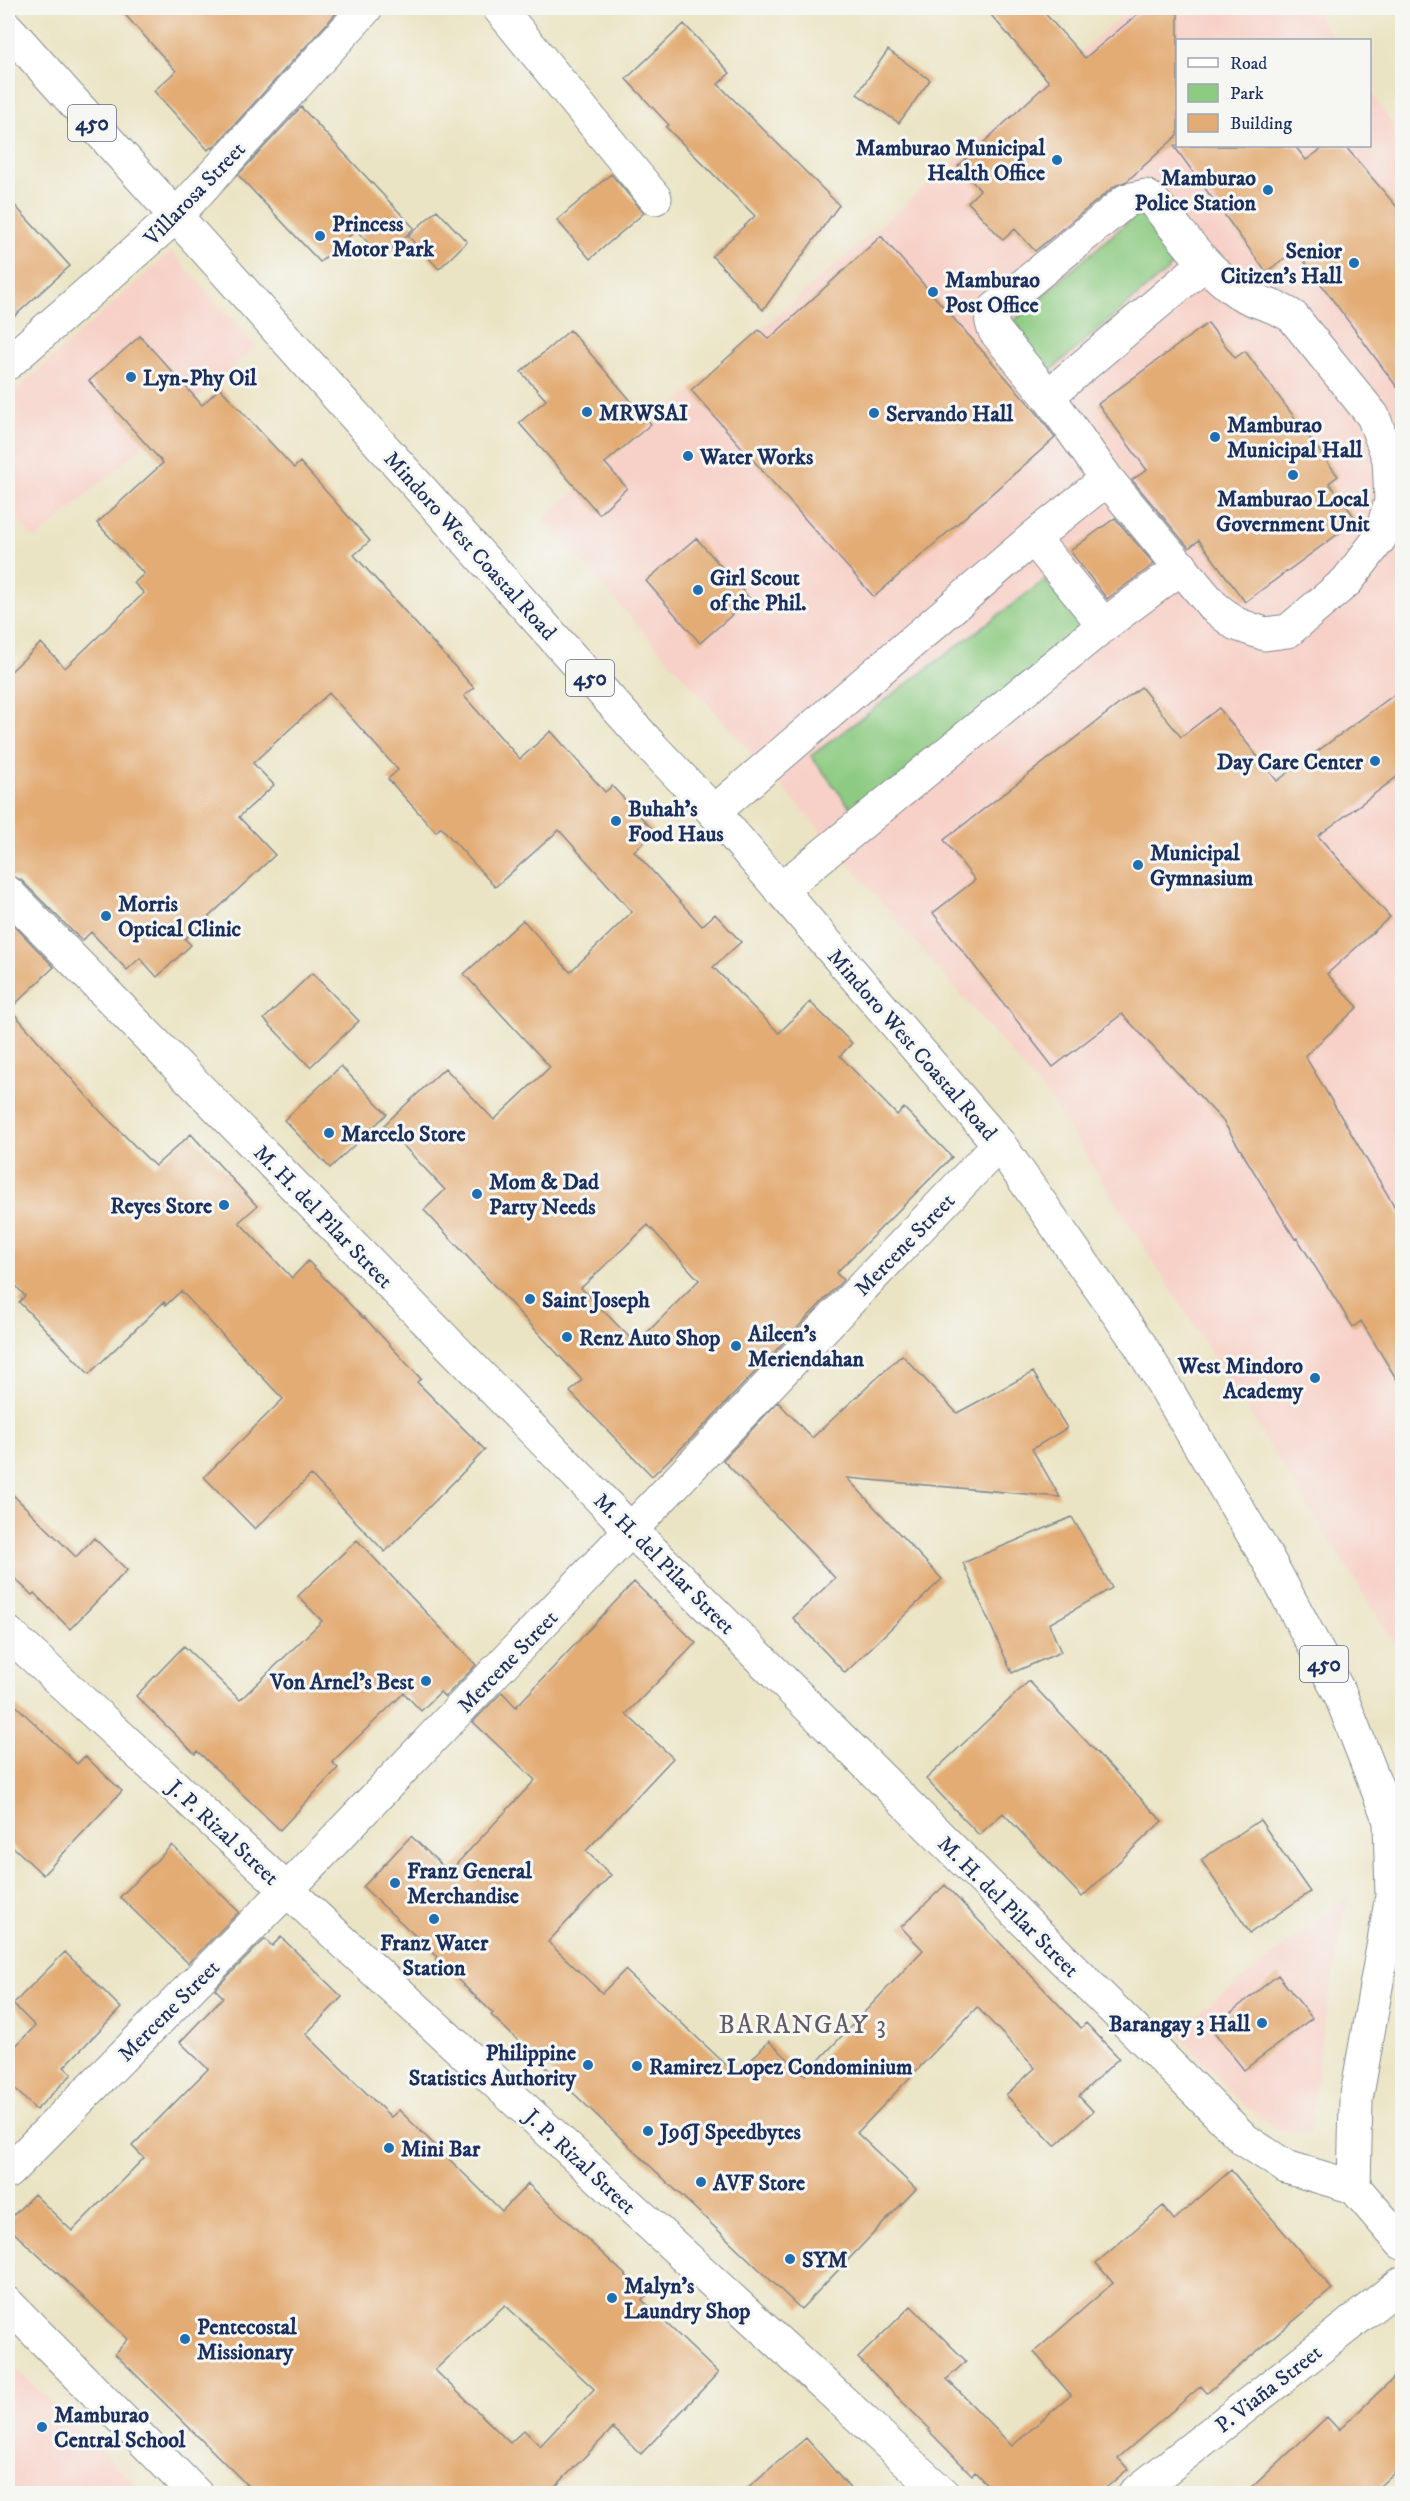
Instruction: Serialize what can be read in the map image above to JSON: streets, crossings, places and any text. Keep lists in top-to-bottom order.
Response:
{
  "streets": {
    "street": [
      "450",
      "Villarosa Street",
      "Mindoro West Coastal Road",
      "M. H. del Pilar Street",
      "Mercene Street",
      "J. P. Rizal Street",
      "P. Viaña Street"
    ]
  },
  "crossings": [
    ["Villarosa Street", "Mindoro West Coastal Road"],
    ["Mindoro West Coastal Road", "M. H. del Pilar Street"],
    ["Mindoro West Coastal Road", "Mercene Street"],
    ["M. H. del Pilar Street", "Mercene Street"],
    ["Mercene Street", "J. P. Rizal Street"]
  ],
  "districts": ["BARANGAY 3"],
  "places": [
    "Mamburao Municipal Health Office",
    "Mamburao Police Station",
    "Princess Motor Park",
    "Senior Citizen's Hall",
    "Mamburao Post Office",
    "Lyn-Phy Oil",
    "MRWSAI",
    "Servando Hall",
    "Mamburao Municipal Hall",
    "Water Works",
    "Mamburao Local Government Unit",
    "Girl Scout of the Phil.",
    "Day Care Center",
    "Buhah's Food Haus",
    "Municipal Gymnasium",
    "Morris Optical Clinic",
    "Marcelo Store",
    "Mom & Dad Party Needs",
    "Reyes Store",
    "Saint Joseph",
    "Renz Auto Shop",
    "Aileen's Meriendahan",
    "West Mindoro Academy",
    "Von Arnel's Best",
    "Franz General Merchandise",
    "Franz Water Station",
    "Barangay 3 Hall",
    "Philippine Statistics Authority",
    "Ramirez Lopez Condominium",
    "J96J Speedbytes",
    "Mini Bar",
    "AVF Store",
    "SYM",
    "Malyn's Laundry Shop",
    "Pentecostal Missionary",
    "Mamburao Central School"
  ],
  "legend": ["Road", "Park", "Building"]
}
